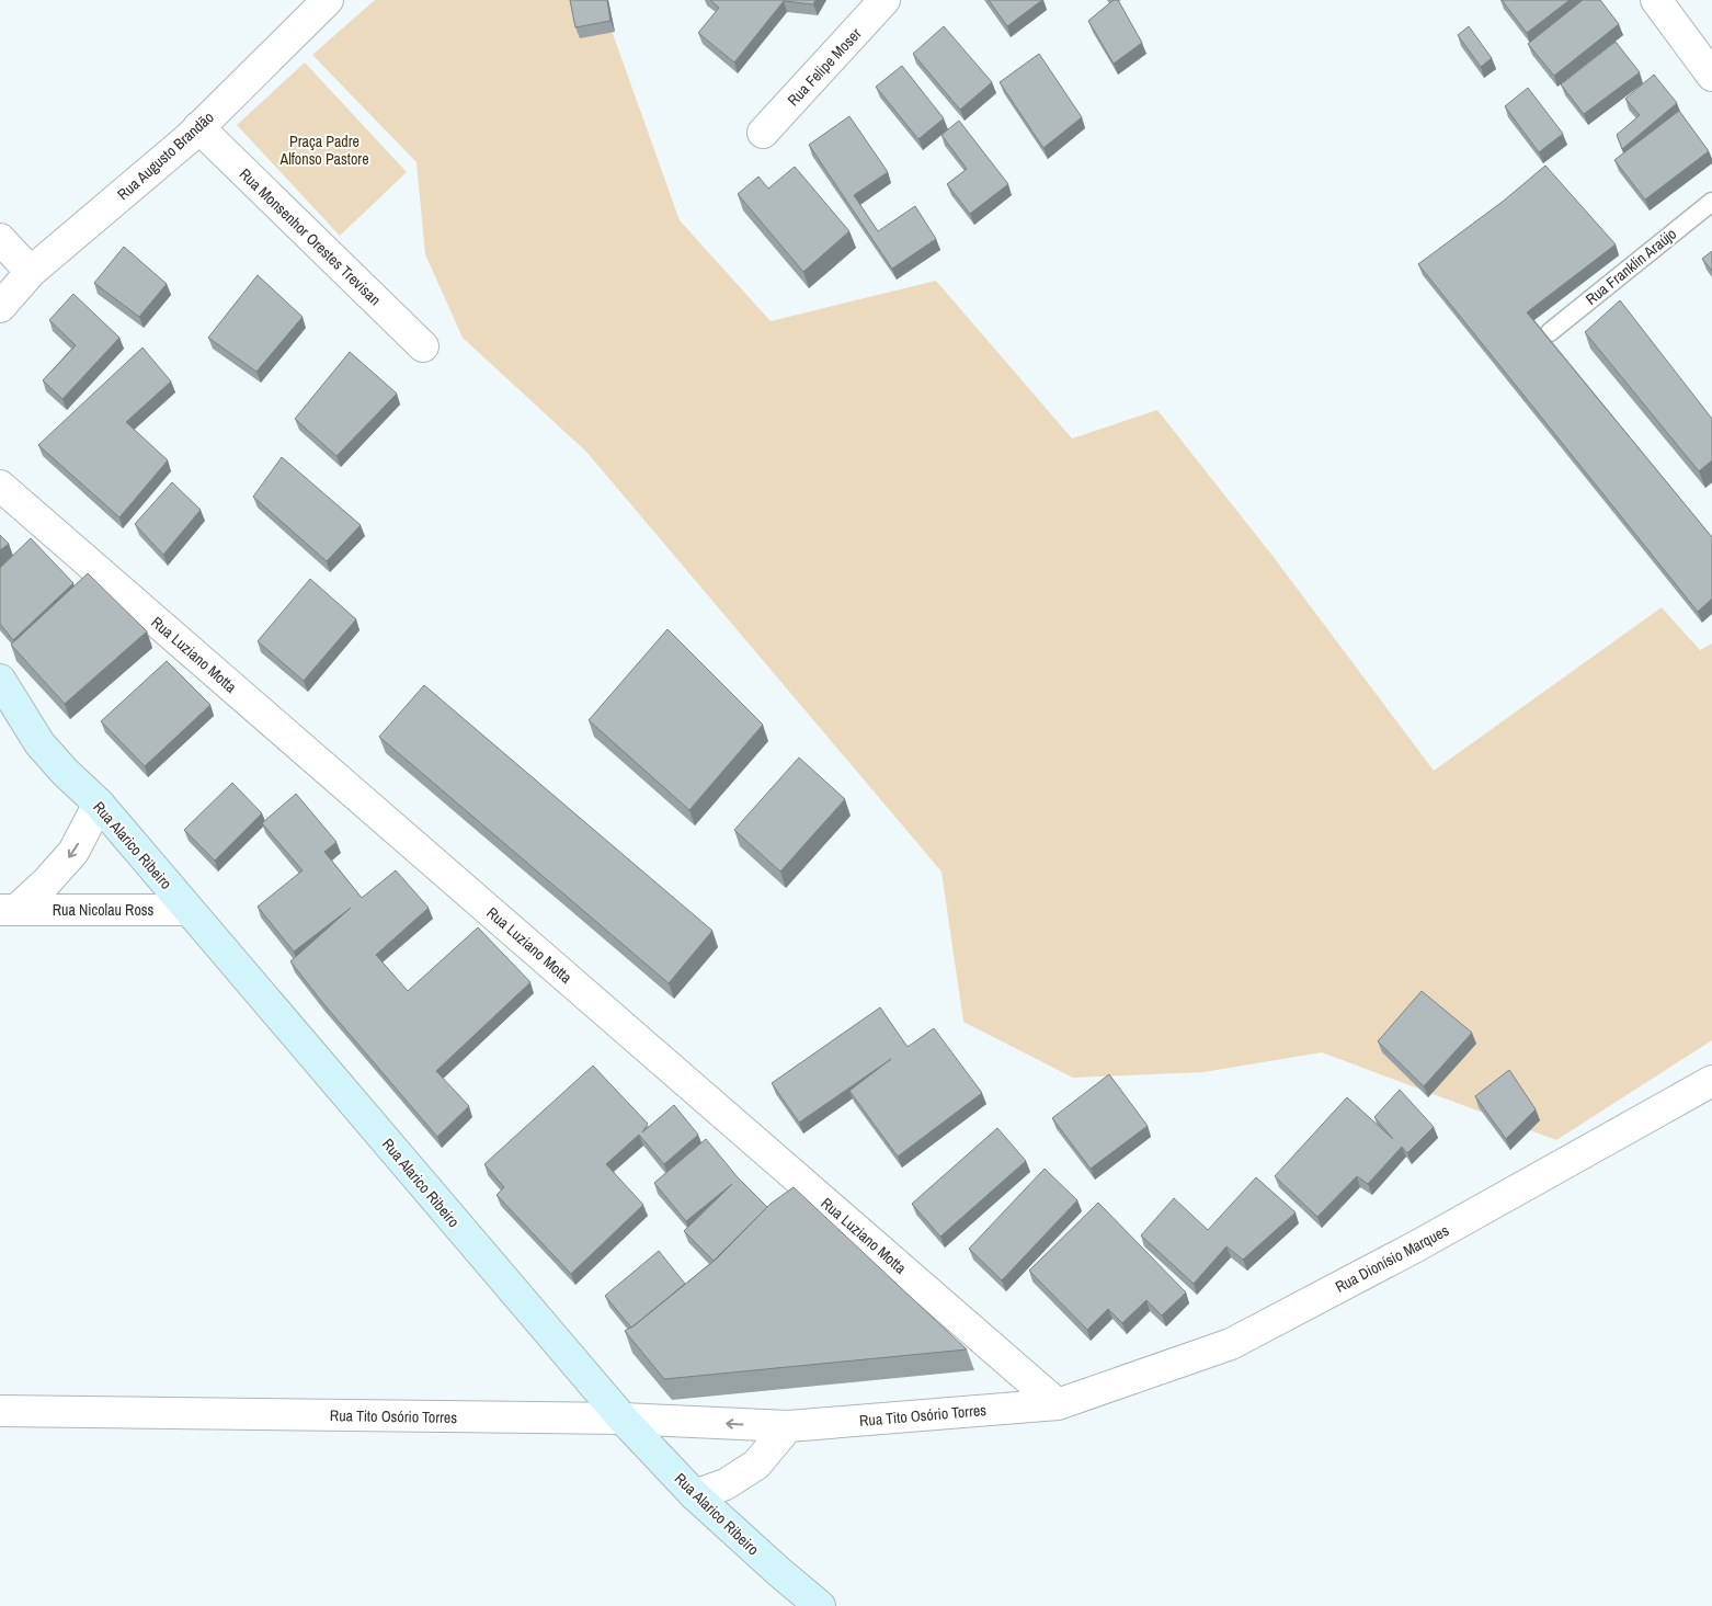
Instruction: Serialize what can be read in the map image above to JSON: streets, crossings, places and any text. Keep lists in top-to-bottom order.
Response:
{
  "streets": {
    "main road": ["Rua Alarico Ribeiro"],
    "street": [
      "Rua Felipe Moser",
      "Rua Augusto Brandão",
      "Rua Monsenhor Orestes Trevisan",
      "Rua Luziano Motta",
      "Rua Nicolau Ross",
      "Rua Dionísio Marques",
      "Rua Tito Osório Torres"
    ],
    "lane": ["Rua Franklin Araújo"]
  },
  "crossings": [
    ["Rua Augusto Brandão", "Rua Monsenhor Orestes Trevisan"],
    ["Rua Luziano Motta", "Rua Dionísio Marques"],
    ["Rua Luziano Motta", "Rua Tito Osório Torres"],
    ["Rua Alarico Ribeiro", "Rua Nicolau Ross"],
    ["Rua Alarico Ribeiro", "Rua Tito Osório Torres"],
    ["Rua Dionísio Marques", "Rua Tito Osório Torres"]
  ],
  "one_way": ["Rua Nicolau Ross"],
  "parks": ["Praça Padre Alfonso Pastore"]
}
